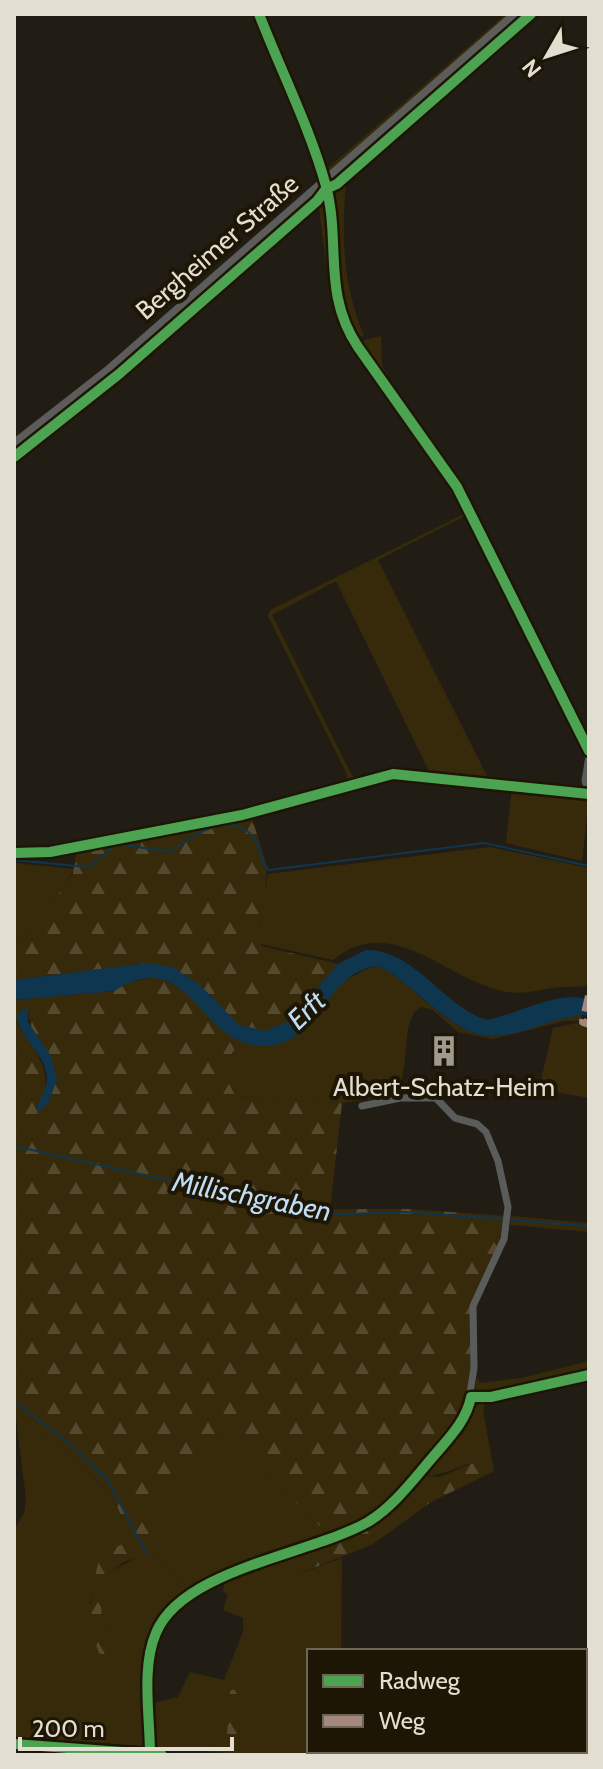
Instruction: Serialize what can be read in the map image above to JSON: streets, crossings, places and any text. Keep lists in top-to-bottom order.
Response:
{
  "streets": {
    "main road": ["Bergheimer Straße"]
  },
  "water": ["Erft", "Millischgraben"],
  "places": {
    "building": ["Albert-Schatz-Heim"]
  },
  "legend": ["Radweg", "Weg"],
  "scale_bar": "200 m",
  "north": "bottom left"
}
